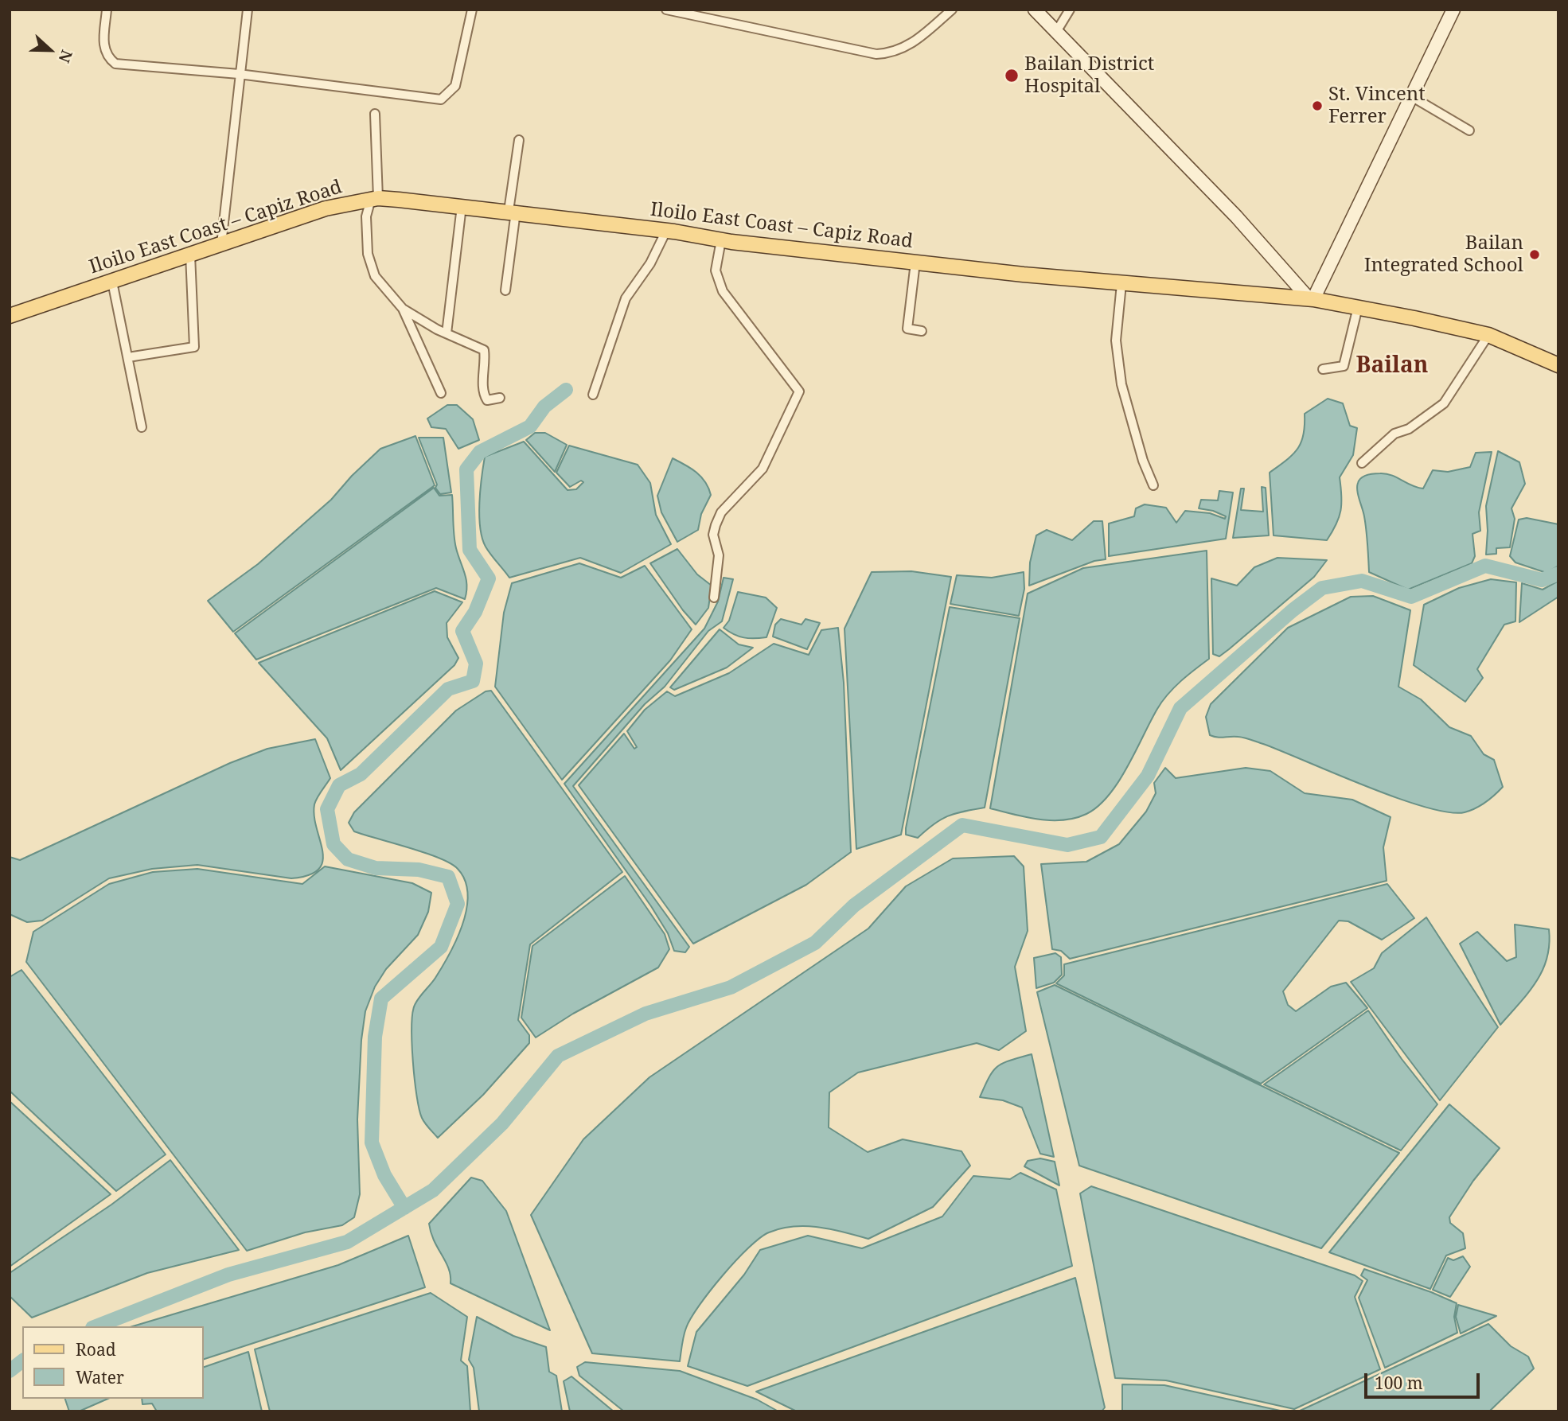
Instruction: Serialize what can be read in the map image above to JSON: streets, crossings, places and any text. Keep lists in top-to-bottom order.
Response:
{
  "streets": {
    "main road": ["Iloilo East Coast – Capiz Road"]
  },
  "districts": ["Bailan"],
  "places": ["Bailan District Hospital", "St. Vincent Ferrer", "Bailan Integrated School"],
  "legend": ["Road", "Water"],
  "scale_bar": "100 m",
  "north": "right"
}
